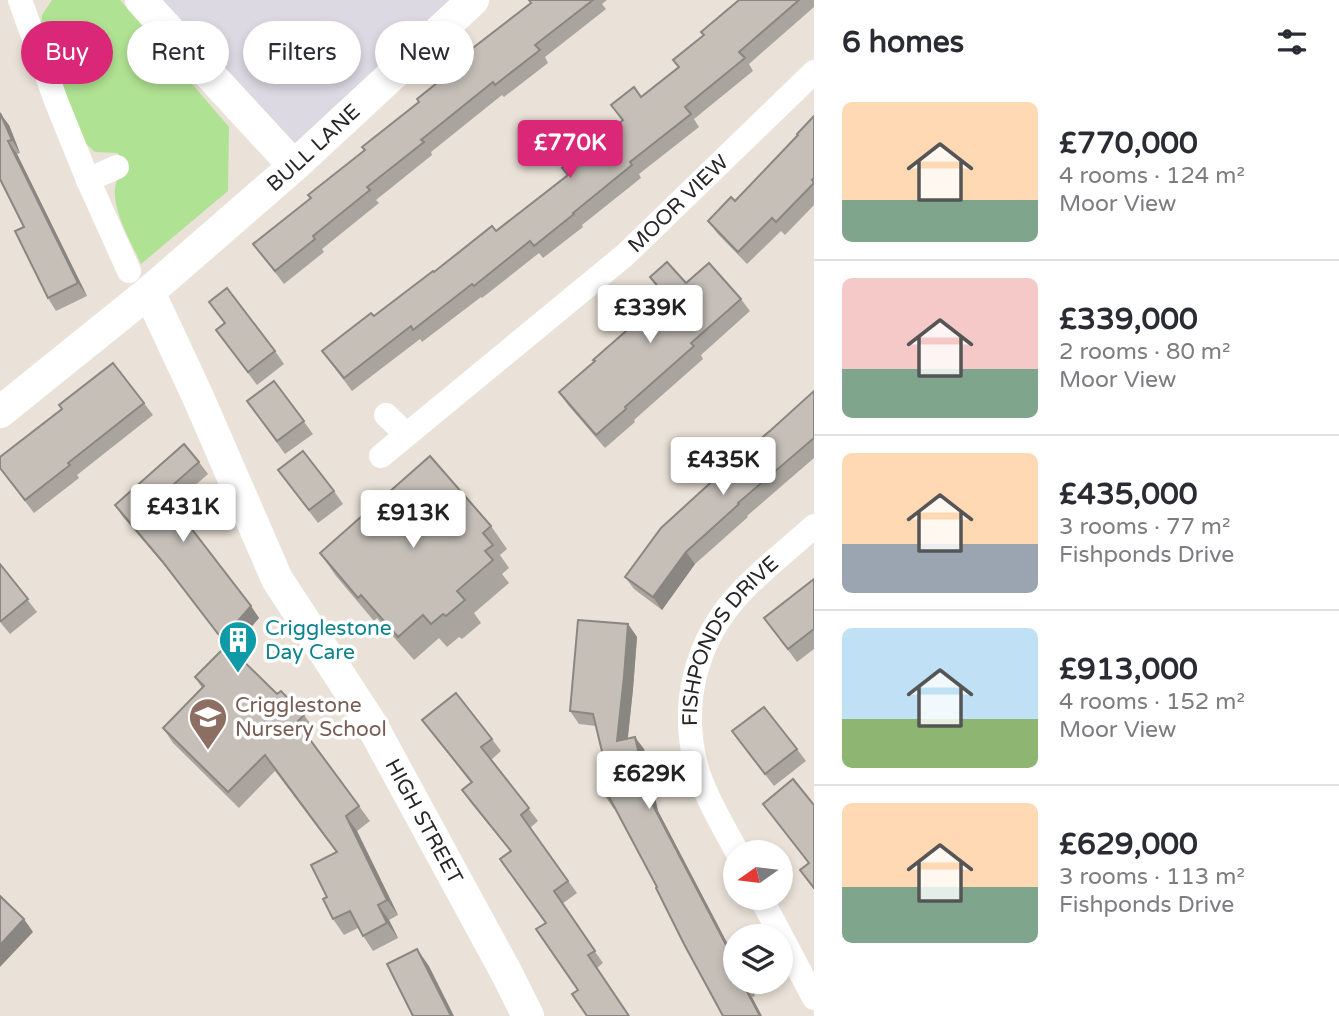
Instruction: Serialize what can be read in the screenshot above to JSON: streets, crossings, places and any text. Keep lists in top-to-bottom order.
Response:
{
  "streets": {
    "street": [
      "BULL LANE",
      "MOOR VIEW",
      "FISHPONDS DRIVE",
      "HIGH STREET"
    ]
  },
  "crossings": [
    ["BULL LANE", "HIGH STREET"]
  ],
  "places": {
    "building": ["Crigglestone Day Care"],
    "school or university": ["Crigglestone Nursery School"]
  },
  "north": "left",
  "page": {
    "heading": "6 homes",
    "chip": [
      "Buy",
      "Rent",
      "Filters",
      "New"
    ],
    "list": [
      {
        "name": "£770,000",
        "note": "4 rooms · 124 m² · Moor View"
      },
      {
        "name": "£339,000",
        "note": "2 rooms · 80 m² · Moor View"
      },
      {
        "name": "£435,000",
        "note": "3 rooms · 77 m² · Fishponds Drive"
      },
      {
        "name": "£913,000",
        "note": "4 rooms · 152 m² · Moor View"
      },
      {
        "name": "£629,000",
        "note": "3 rooms · 113 m² · Fishponds Drive"
      }
    ],
    "price": [
      "£770K",
      "£339K",
      "£435K",
      "£431K",
      "£913K",
      "£629K"
    ]
  }
}
